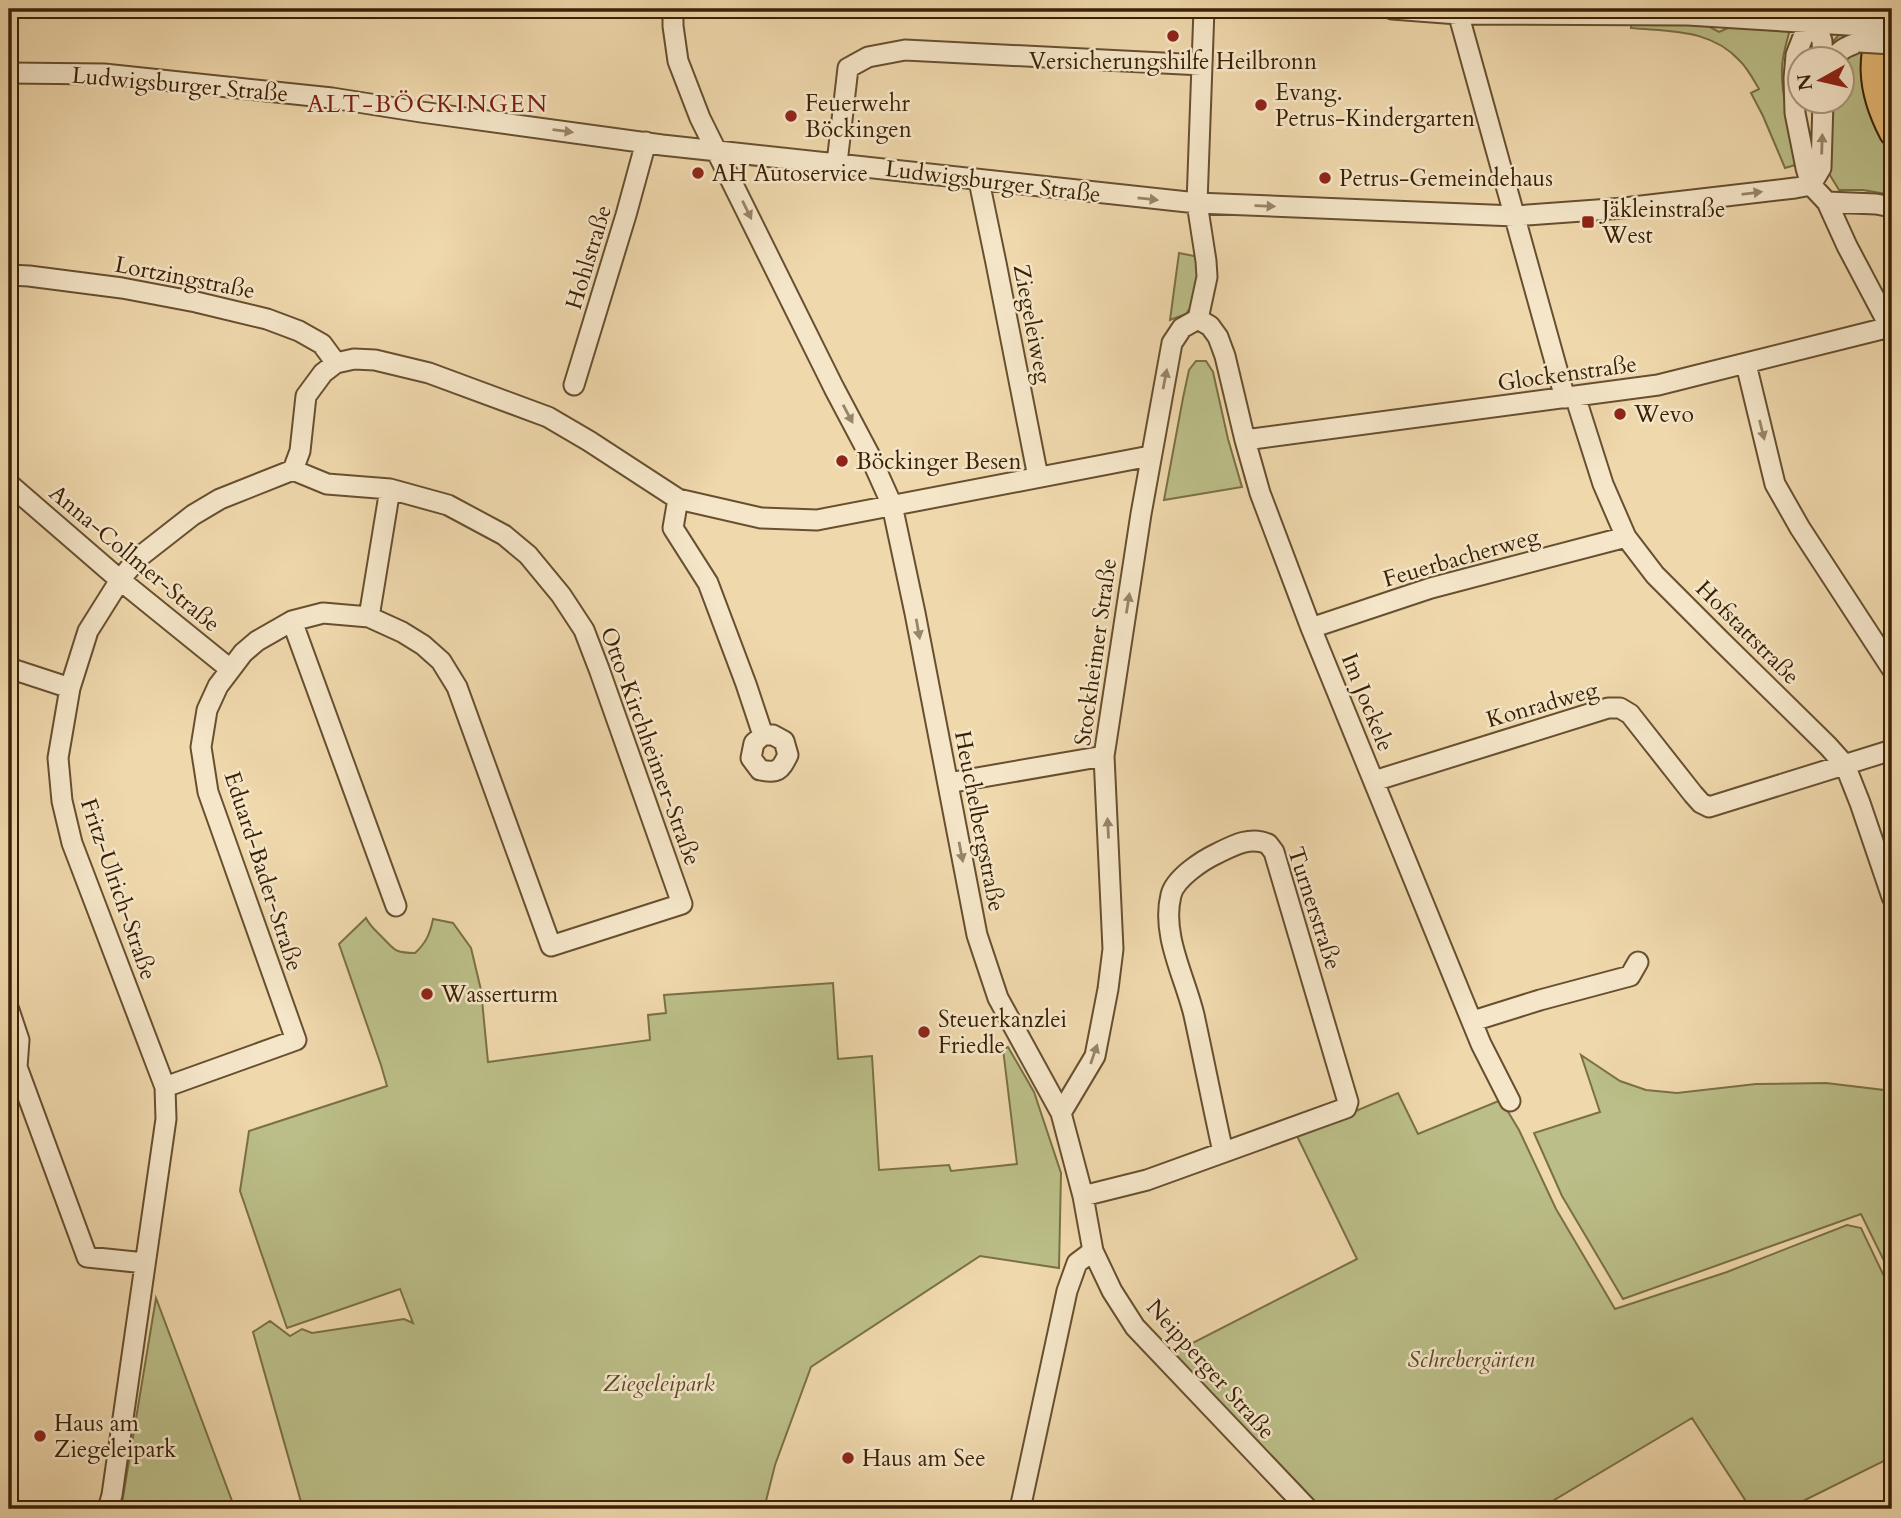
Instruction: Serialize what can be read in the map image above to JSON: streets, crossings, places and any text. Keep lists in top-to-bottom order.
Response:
{
  "streets": {
    "street": [
      "Ludwigsburger Straße",
      "Hohlstraße",
      "Lortzingstraße",
      "Ziegeleiweg",
      "Glockenstraße",
      "Feuerbacherweg",
      "Anna-Collmer-Straße",
      "Hofstattstraße",
      "Stockheimer Straße",
      "Im Jockele",
      "Konradweg",
      "Otto-Kirchheimer-Straße",
      "Heuchelbergstraße",
      "Eduard-Bader-Straße",
      "Fritz-Ulrich-Straße",
      "Turnerstraße",
      "Neipperger Straße"
    ]
  },
  "crossings": [
    ["Ludwigsburger Straße", "Hohlstraße"],
    ["Ludwigsburger Straße", "Ziegeleiweg"],
    ["Ludwigsburger Straße", "Hofstattstraße"],
    ["Ludwigsburger Straße", "Heuchelbergstraße"],
    ["Glockenstraße", "Hofstattstraße"],
    ["Glockenstraße", "Im Jockele"],
    ["Feuerbacherweg", "Hofstattstraße"],
    ["Feuerbacherweg", "Im Jockele"],
    ["Anna-Collmer-Straße", "Eduard-Bader-Straße"],
    ["Anna-Collmer-Straße", "Fritz-Ulrich-Straße"],
    ["Hofstattstraße", "Konradweg"],
    ["Stockheimer Straße", "Im Jockele"],
    ["Stockheimer Straße", "Heuchelbergstraße"],
    ["Im Jockele", "Konradweg"],
    ["Otto-Kirchheimer-Straße", "Eduard-Bader-Straße"],
    ["Otto-Kirchheimer-Straße", "Fritz-Ulrich-Straße"],
    ["Heuchelbergstraße", "Turnerstraße"],
    ["Heuchelbergstraße", "Neipperger Straße"],
    ["Eduard-Bader-Straße", "Fritz-Ulrich-Straße"]
  ],
  "one_way": ["Ludwigsburger Straße", "Stockheimer Straße", "Heuchelbergstraße"],
  "districts": ["ALT-BÖCKINGEN"],
  "parks": ["Schrebergärten", "Ziegeleipark"],
  "places": {
    "other": [
      "Versicherungshilfe Heilbronn",
      "Evang. Petrus-Kindergarten",
      "Feuerwehr Böckingen",
      "AH Autoservice",
      "Petrus-Gemeindehaus",
      "Wevo",
      "Böckinger Besen",
      "Wasserturm",
      "Steuerkanzlei Friedle",
      "Haus am Ziegeleipark",
      "Haus am See"
    ],
    "transit": ["Jäkleinstraße West"]
  },
  "north": "left"
}
